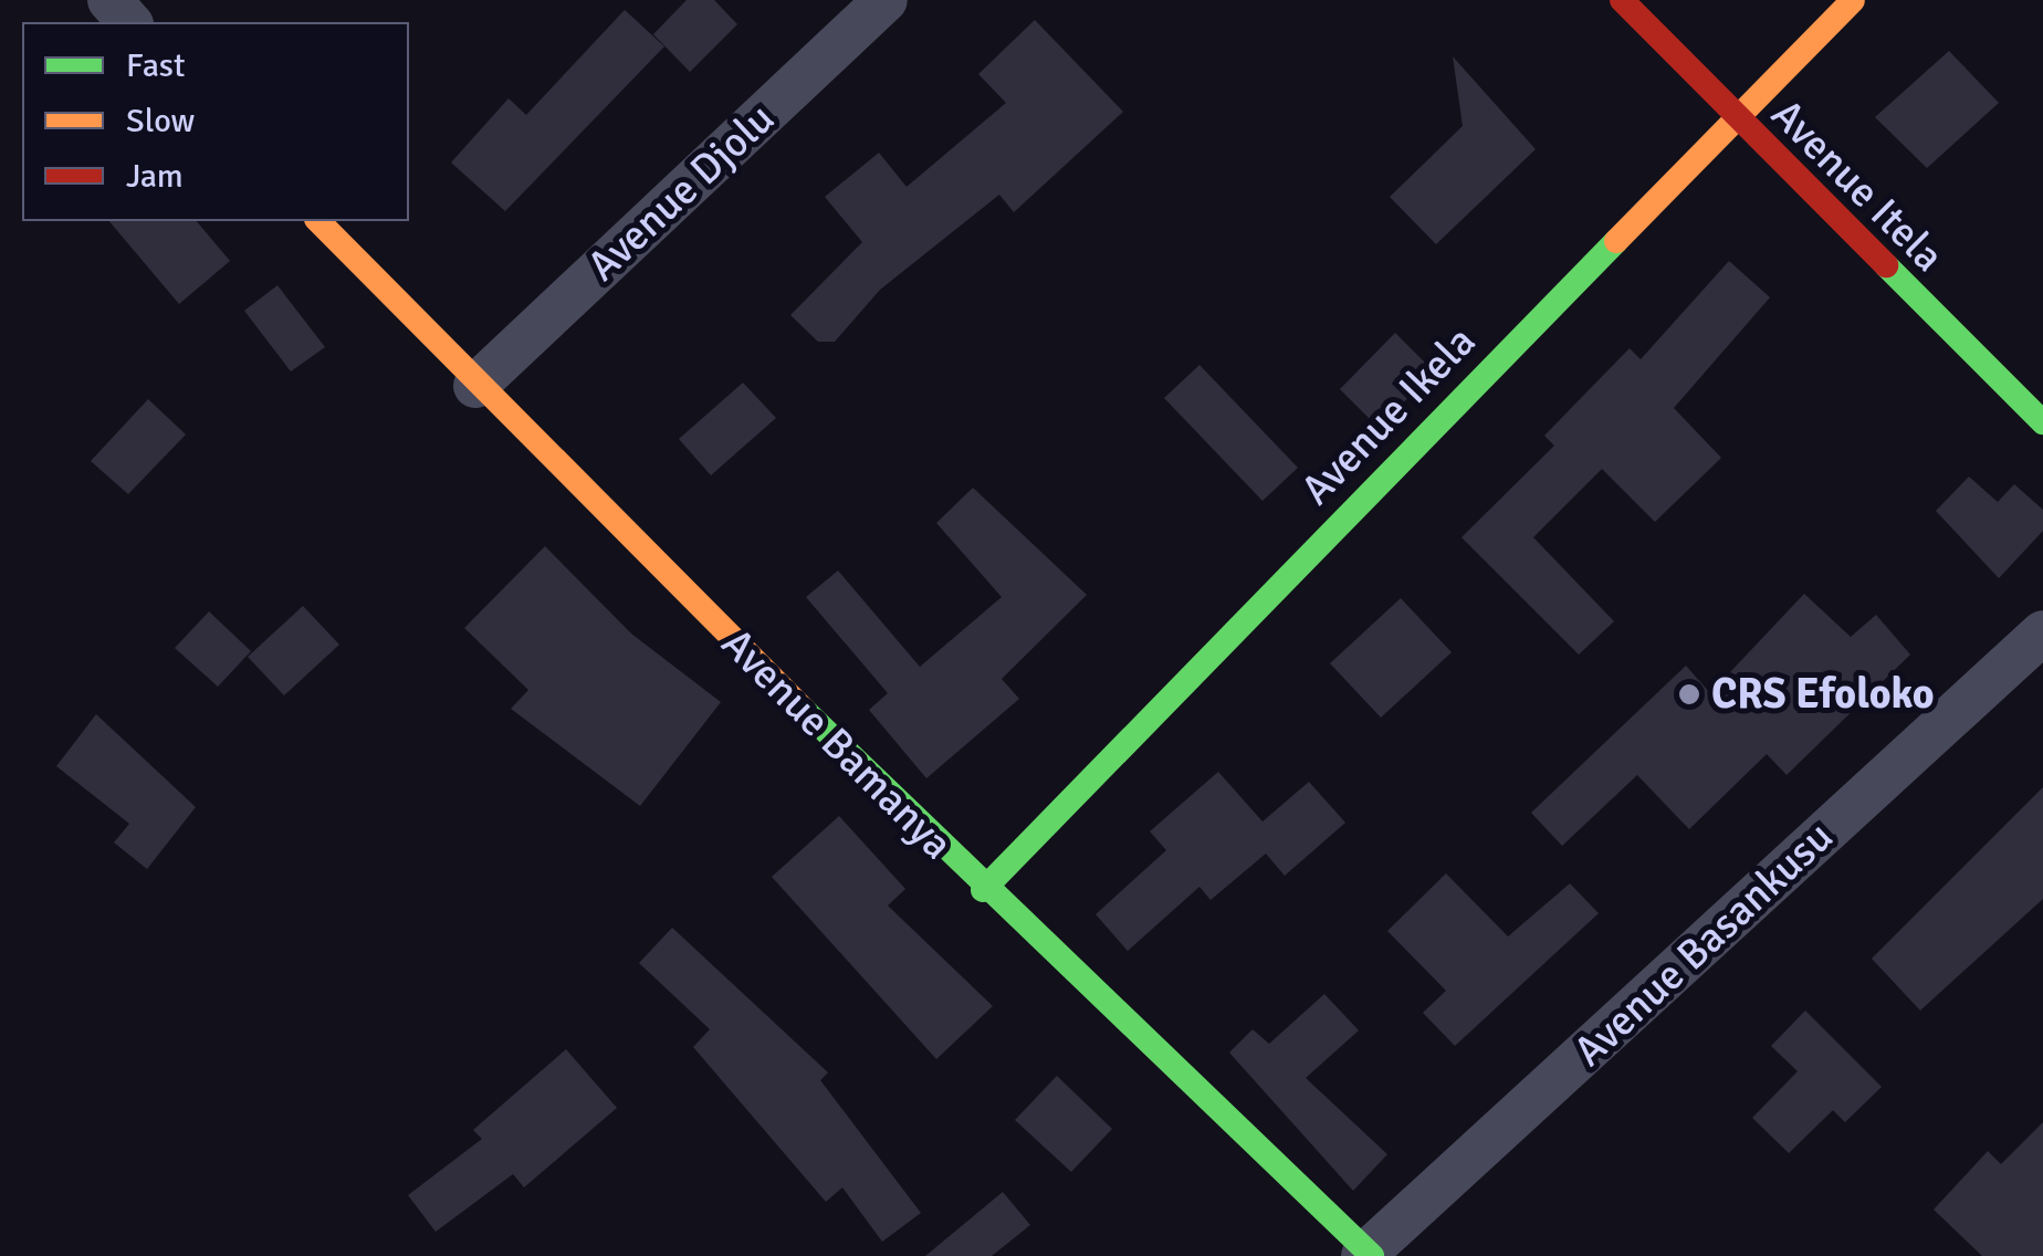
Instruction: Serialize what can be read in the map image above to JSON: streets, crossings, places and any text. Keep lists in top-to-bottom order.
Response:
{
  "streets": {
    "street": [
      "Avenue Itela",
      "Avenue Djolu",
      "Avenue Ikela",
      "Avenue Bamanya",
      "Avenue Basankusu"
    ]
  },
  "crossings": [
    ["Avenue Itela", "Avenue Ikela"],
    ["Avenue Djolu", "Avenue Bamanya"],
    ["Avenue Ikela", "Avenue Bamanya"],
    ["Avenue Bamanya", "Avenue Basankusu"]
  ],
  "places": ["CRS Efoloko"],
  "legend": ["Fast", "Slow", "Jam"]
}
